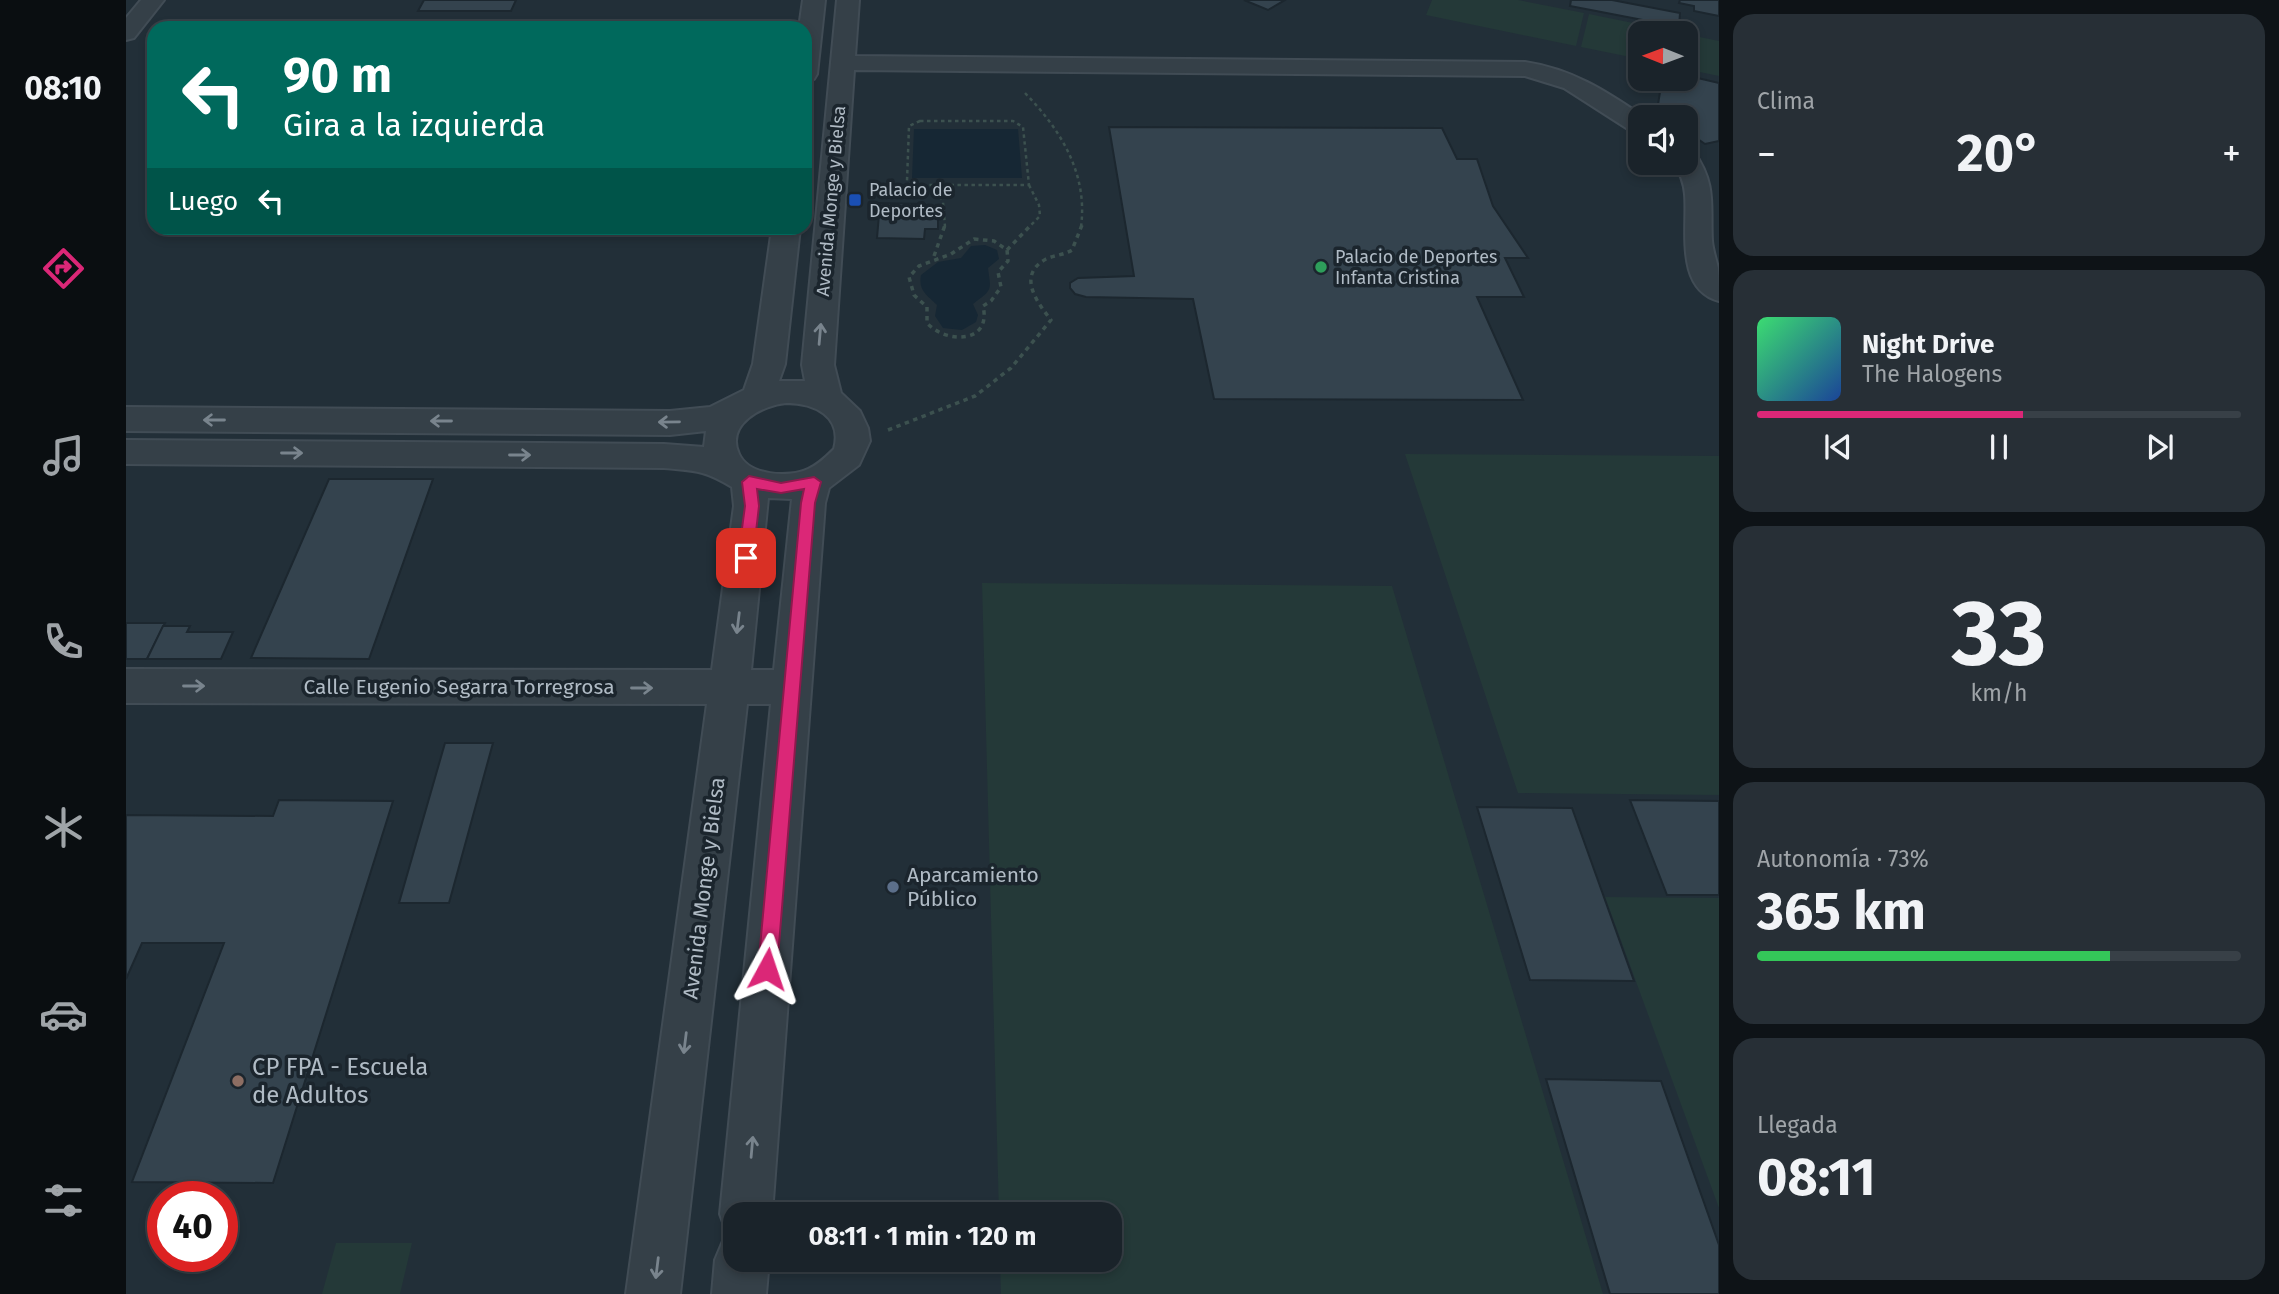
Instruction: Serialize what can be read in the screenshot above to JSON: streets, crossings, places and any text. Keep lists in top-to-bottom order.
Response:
{
  "streets": {
    "street": ["Avenida Monge y Bielsa", "Calle Eugenio Segarra Torregrosa"]
  },
  "crossings": [
    ["Avenida Monge y Bielsa", "Calle Eugenio Segarra Torregrosa"]
  ],
  "places": {
    "transit": ["Palacio de Deportes"],
    "other": ["Palacio de Deportes Infanta Cristina", "Aparcamiento Público", "CP FPA - Escuela de Adultos"]
  },
  "north": "left",
  "page": {
    "tabs": "08:10",
    "tile": [
      "Clima",
      ["33", "km/h"],
      ["Autonomía · 73%", "365 km"],
      ["Llegada", "08:11"]
    ],
    "turn": ["90 m", "Gira a la izquierda"],
    "heat": ["−", "20°", "+"],
    "then": "Luego",
    "song": ["Night Drive", "The Halogens"],
    "limit": "40",
    "trip": "08:11 · 1 min · 120 m"
  }
}
